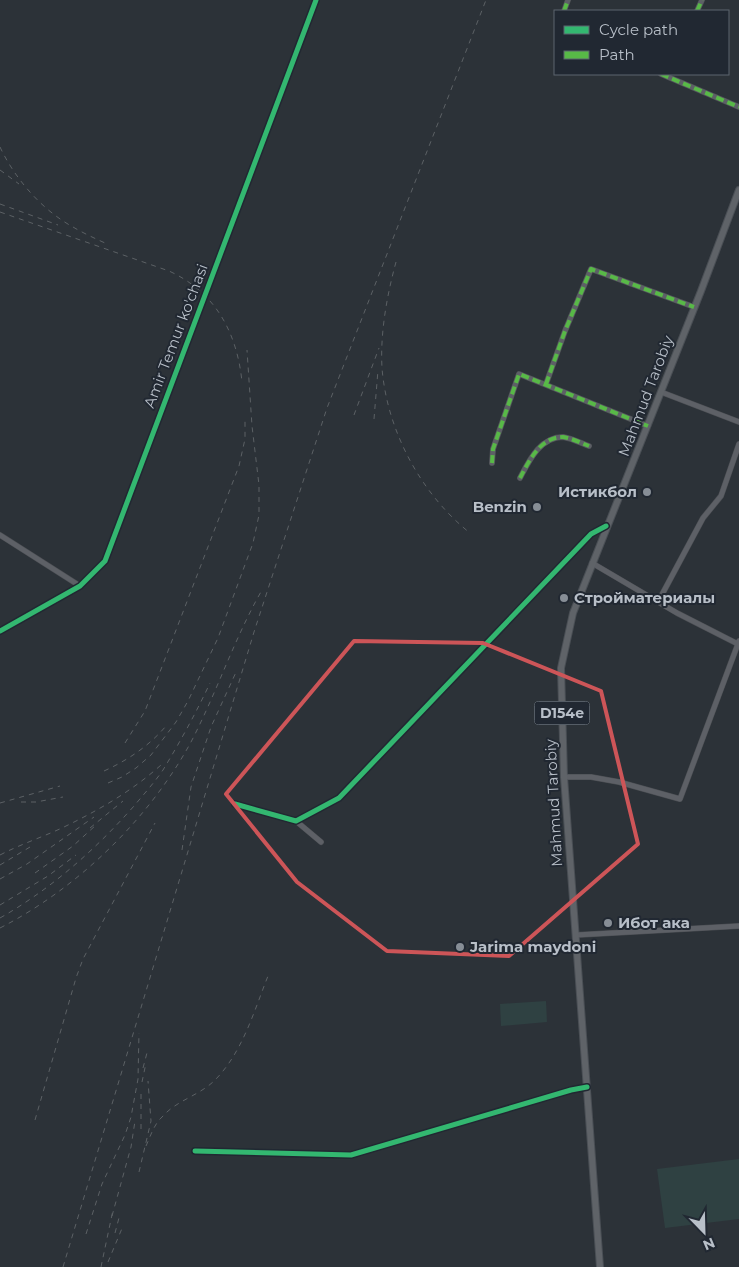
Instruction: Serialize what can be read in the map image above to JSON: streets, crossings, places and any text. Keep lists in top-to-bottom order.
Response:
{
  "streets": {
    "main road": ["Mahmud Tarobiy", "D154e"],
    "street": ["Amir Temur ko'chasi"]
  },
  "places": [
    "Истикбол",
    "Benzin",
    "Стройматериалы",
    "Ибот ака",
    "Jarima maydoni"
  ],
  "legend": ["Cycle path", "Path"],
  "north": "bottom right"
}
